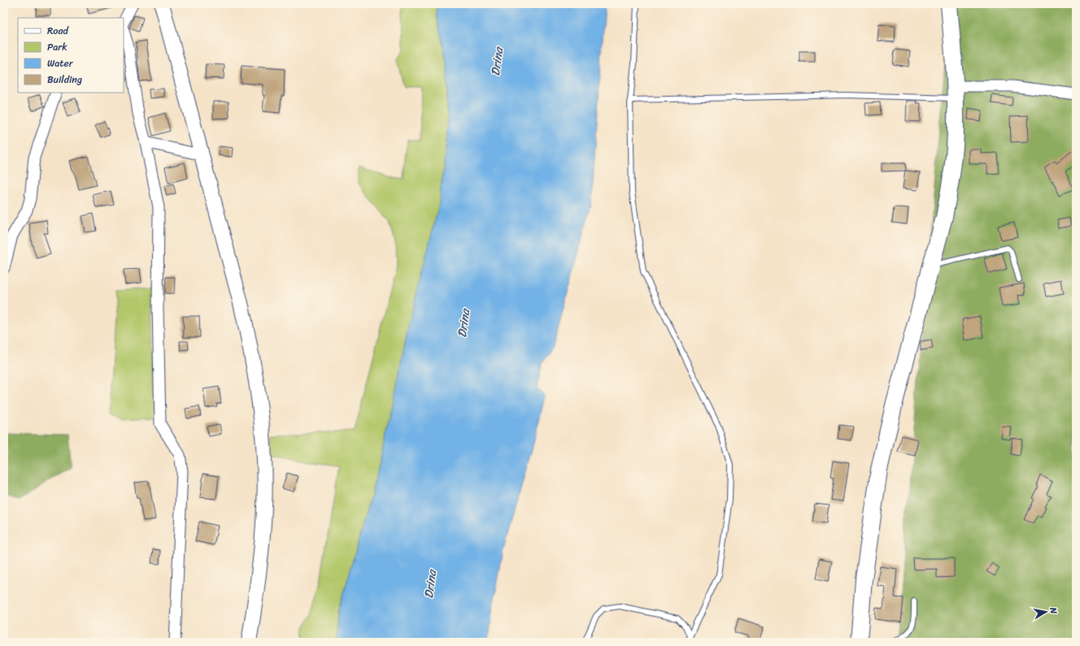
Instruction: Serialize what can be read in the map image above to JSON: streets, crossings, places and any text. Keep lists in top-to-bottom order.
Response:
{
  "water": ["Drina"],
  "legend": [
    "Road",
    "Park",
    "Water",
    "Building"
  ],
  "north": "right"
}
